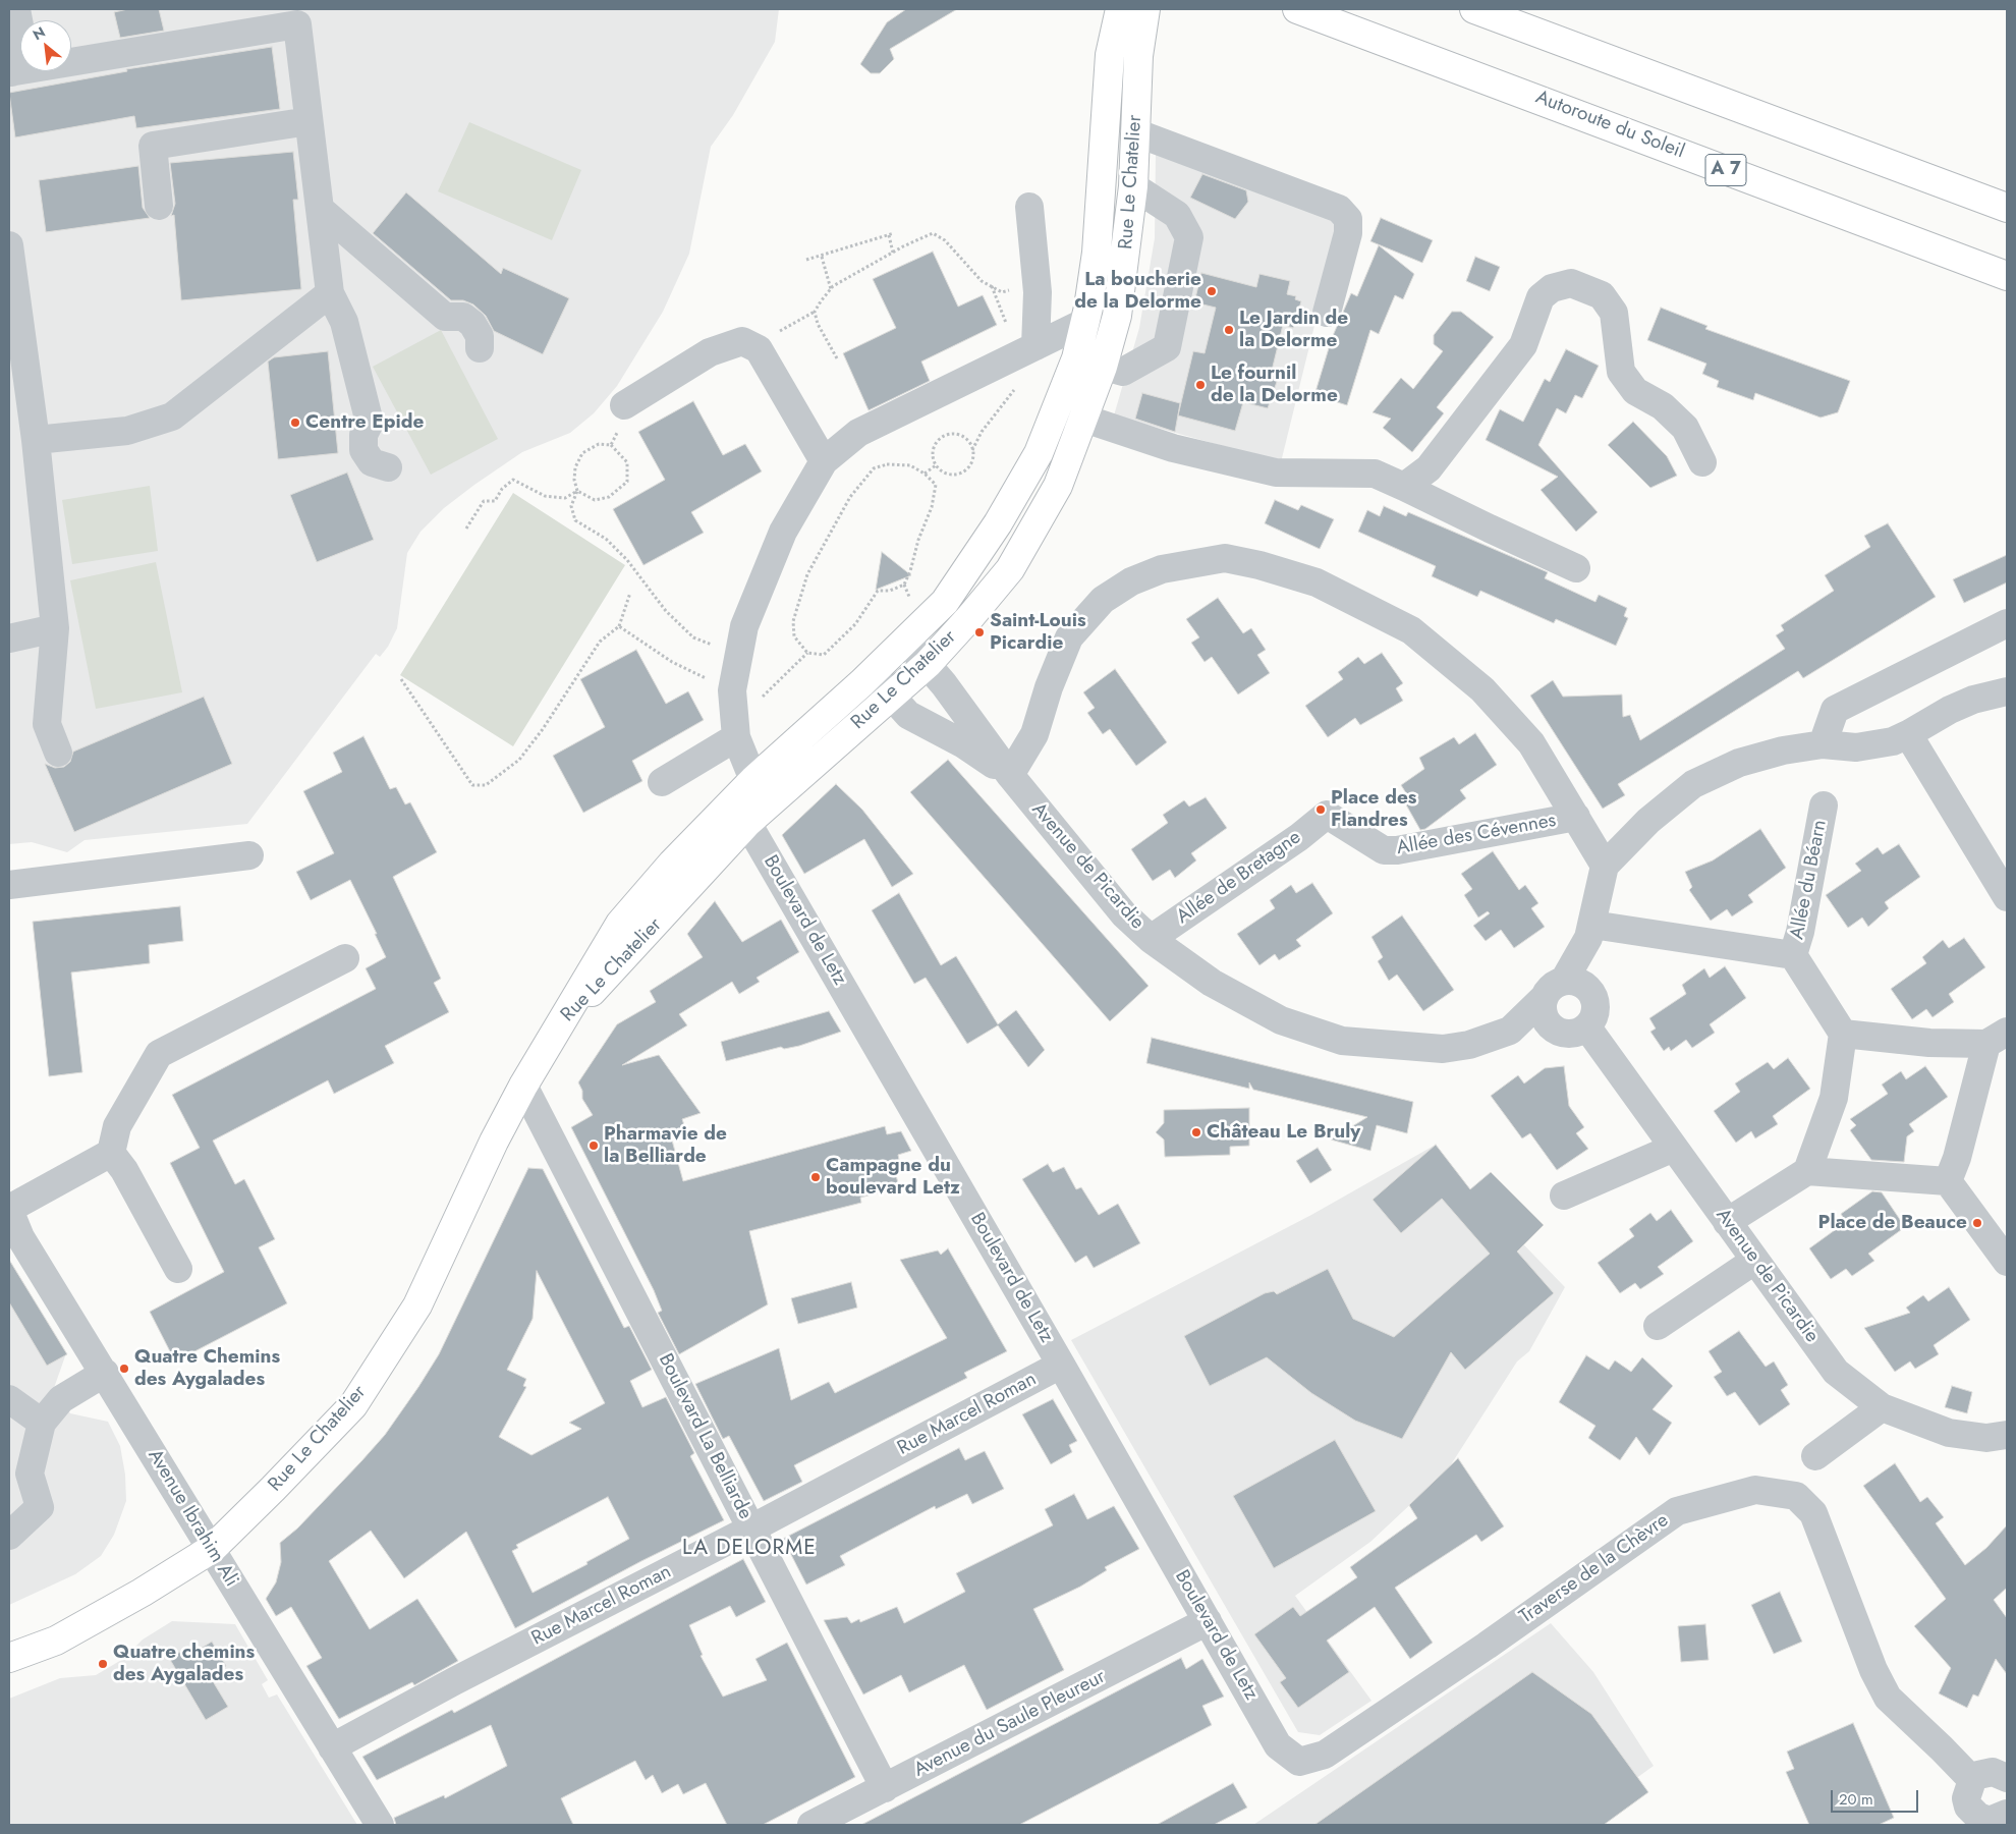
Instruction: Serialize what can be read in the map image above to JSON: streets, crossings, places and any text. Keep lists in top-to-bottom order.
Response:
{
  "streets": {
    "main road": ["Autoroute du Soleil", "A 7", "Rue Le Chatelier"],
    "street": [
      "Allée des Cévennes",
      "Avenue de Picardie",
      "Allée de Bretagne",
      "Allée du Béarn",
      "Boulevard de Letz",
      "Rue Marcel Roman",
      "Boulevard La Belliarde",
      "Avenue Ibrahim Ali",
      "Traverse de la Chèvre",
      "Avenue du Saule Pleureur"
    ]
  },
  "crossings": [
    ["Rue Le Chatelier", "Avenue de Picardie"],
    ["Rue Le Chatelier", "Boulevard de Letz"],
    ["Rue Le Chatelier", "Boulevard La Belliarde"],
    ["Rue Le Chatelier", "Avenue Ibrahim Ali"],
    ["Allée des Cévennes", "Allée de Bretagne"],
    ["Avenue de Picardie", "Allée de Bretagne"],
    ["Boulevard de Letz", "Rue Marcel Roman"],
    ["Boulevard de Letz", "Traverse de la Chèvre"],
    ["Boulevard de Letz", "Avenue du Saule Pleureur"],
    ["Rue Marcel Roman", "Boulevard La Belliarde"],
    ["Rue Marcel Roman", "Avenue Ibrahim Ali"],
    ["Boulevard La Belliarde", "Avenue du Saule Pleureur"]
  ],
  "districts": ["LA DELORME"],
  "places": [
    "La boucherie de la Delorme",
    "Le Jardin de la Delorme",
    "Le fournil de la Delorme",
    "Centre Epide",
    "Saint-Louis Picardie",
    "Place des Flandres",
    "Château Le Bruly",
    "Pharmavie de la Belliarde",
    "Campagne du boulevard Letz",
    "Place de Beauce",
    "Quatre Chemins des Aygalades",
    "Quatre chemins des Aygalades"
  ],
  "scale_bar": "20 m",
  "north": "top left"
}
